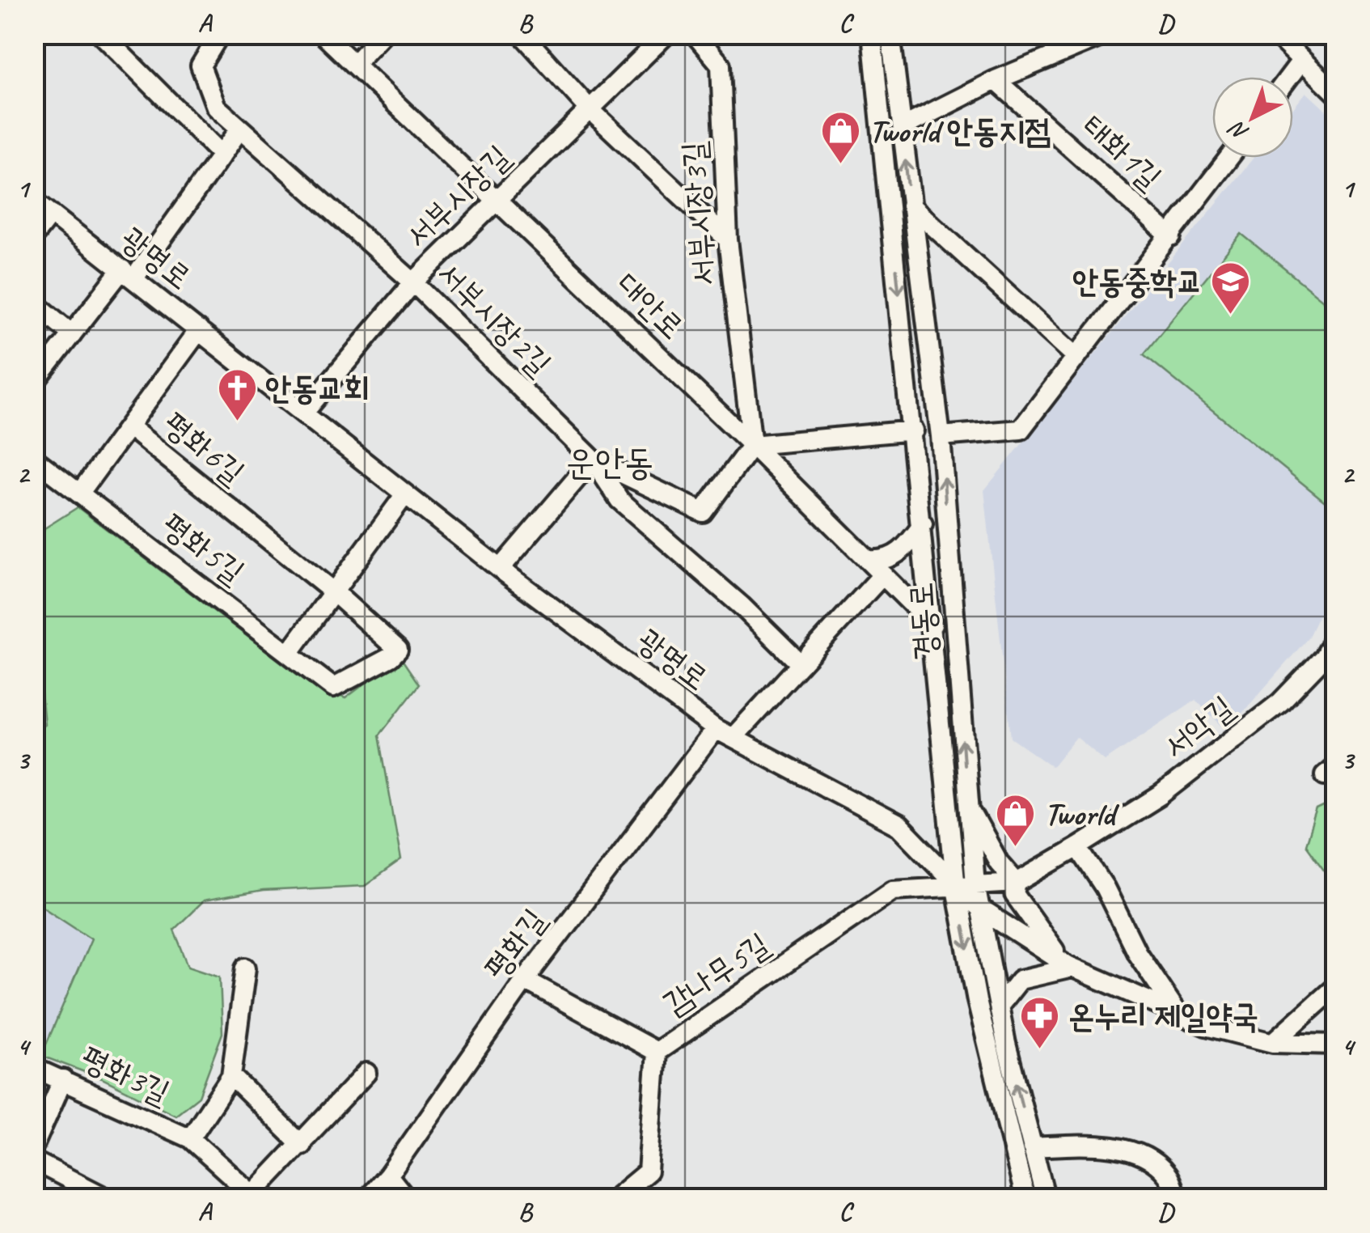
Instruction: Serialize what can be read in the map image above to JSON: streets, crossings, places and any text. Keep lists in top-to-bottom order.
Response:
{
  "streets": {
    "street": [
      "태화1길",
      "서부시장길",
      "서부시장3길",
      "광명로",
      "대안로",
      "서부시장2길",
      "평화6길",
      "평화5길",
      "경동로",
      "서악길",
      "평화길",
      "감나무5길",
      "평화3길"
    ]
  },
  "crossings": [
    ["태화1길", "경동로"],
    ["서부시장길", "광명로"],
    ["서부시장길", "대안로"],
    ["서부시장길", "서부시장2길"],
    ["서부시장3길", "대안로"],
    ["서부시장3길", "서부시장2길"],
    ["광명로", "평화6길"],
    ["광명로", "경동로"],
    ["광명로", "서악길"],
    ["광명로", "평화길"],
    ["광명로", "감나무5길"],
    ["대안로", "서부시장2길"],
    ["대안로", "경동로"],
    ["대안로", "평화길"],
    ["평화6길", "평화5길"],
    ["경동로", "서악길"],
    ["경동로", "감나무5길"],
    ["서악길", "감나무5길"]
  ],
  "districts": ["운안동"],
  "places": {
    "shop": ["Tworld 안동지점", "Tworld"],
    "school or university": ["안동중학교"],
    "church": ["안동교회"],
    "pharmacy": ["온누리 제일약국"]
  },
  "north": "bottom left",
  "grid": {
    "columns": [
      "A",
      "B",
      "C",
      "D"
    ],
    "rows": [
      "1",
      "2",
      "3",
      "4"
    ]
  }
}
